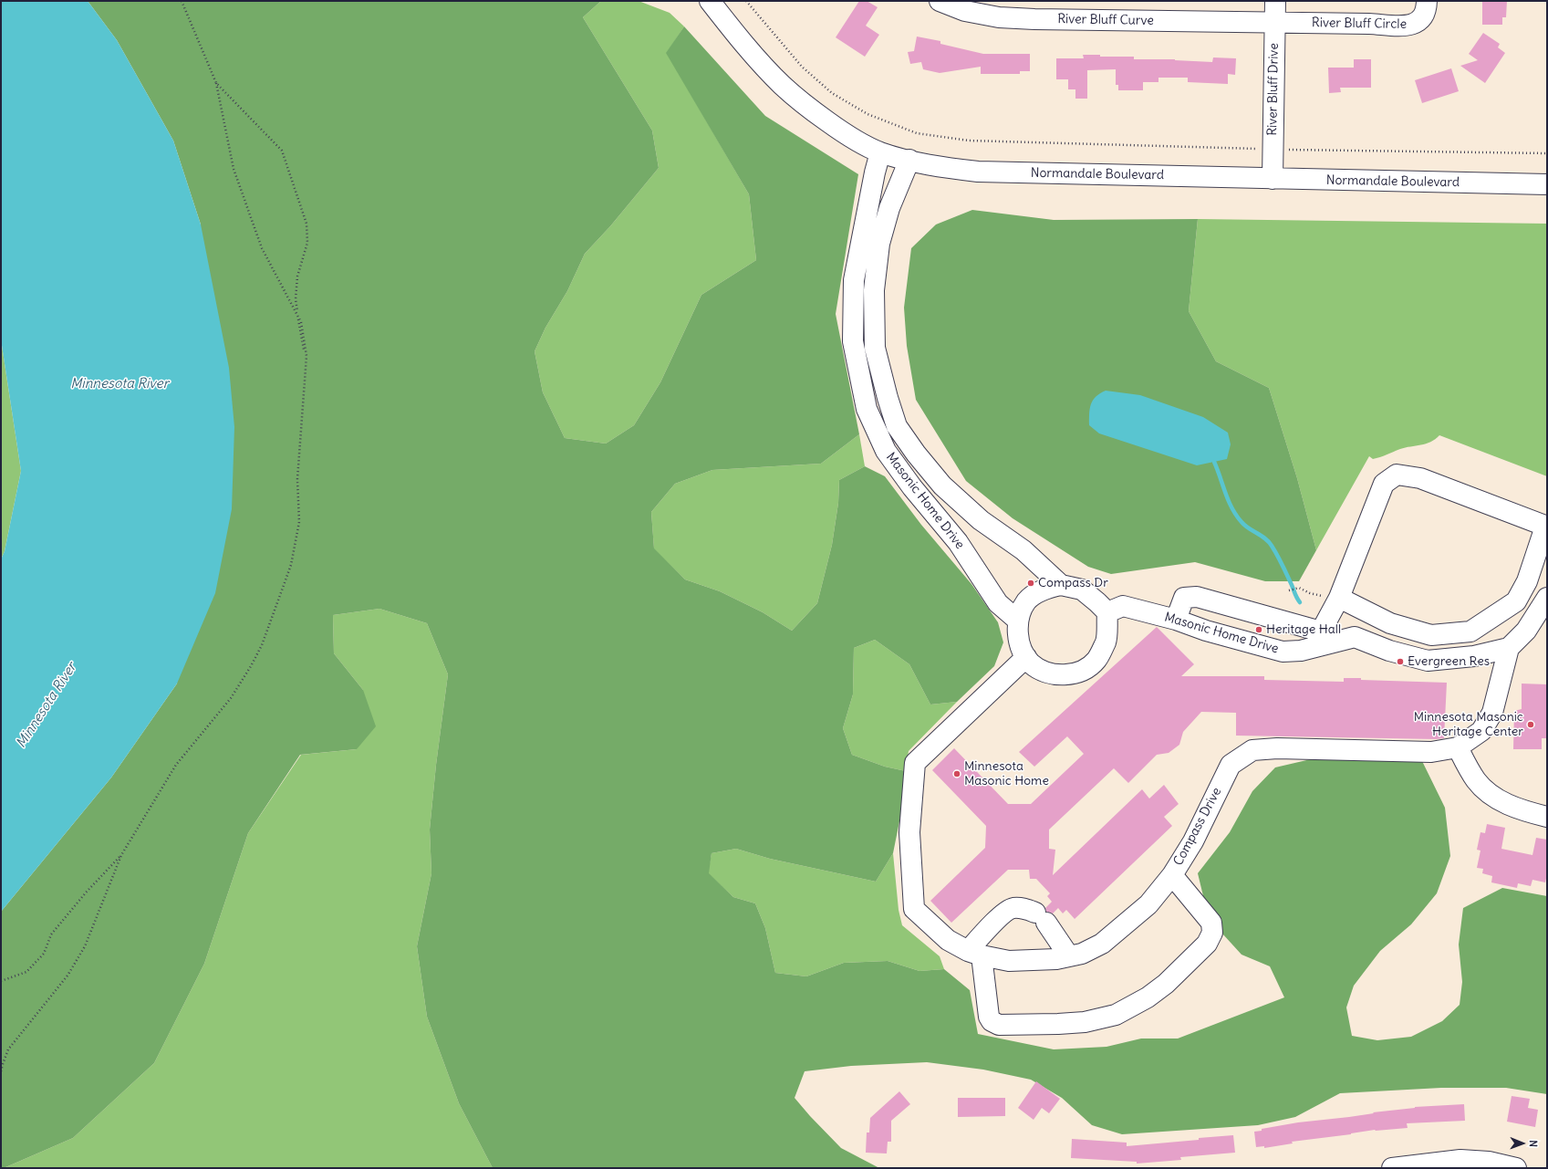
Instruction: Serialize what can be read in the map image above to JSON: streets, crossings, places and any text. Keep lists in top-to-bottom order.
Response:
{
  "streets": {
    "street": [
      "River Bluff Curve",
      "River Bluff Circle",
      "River Bluff Drive",
      "Normandale Boulevard",
      "Masonic Home Drive",
      "Compass Drive"
    ]
  },
  "crossings": [
    ["River Bluff Curve", "River Bluff Circle"],
    ["River Bluff Curve", "River Bluff Drive"],
    ["River Bluff Circle", "River Bluff Drive"],
    ["River Bluff Drive", "Normandale Boulevard"],
    ["Normandale Boulevard", "Masonic Home Drive"],
    ["Masonic Home Drive", "Compass Drive"]
  ],
  "water": ["Minnesota River"],
  "places": [
    "Compass Dr",
    "Heritage Hall",
    "Evergreen Res",
    "Minnesota Masonic Heritage Center",
    "Minnesota Masonic Home"
  ],
  "north": "right"
}
